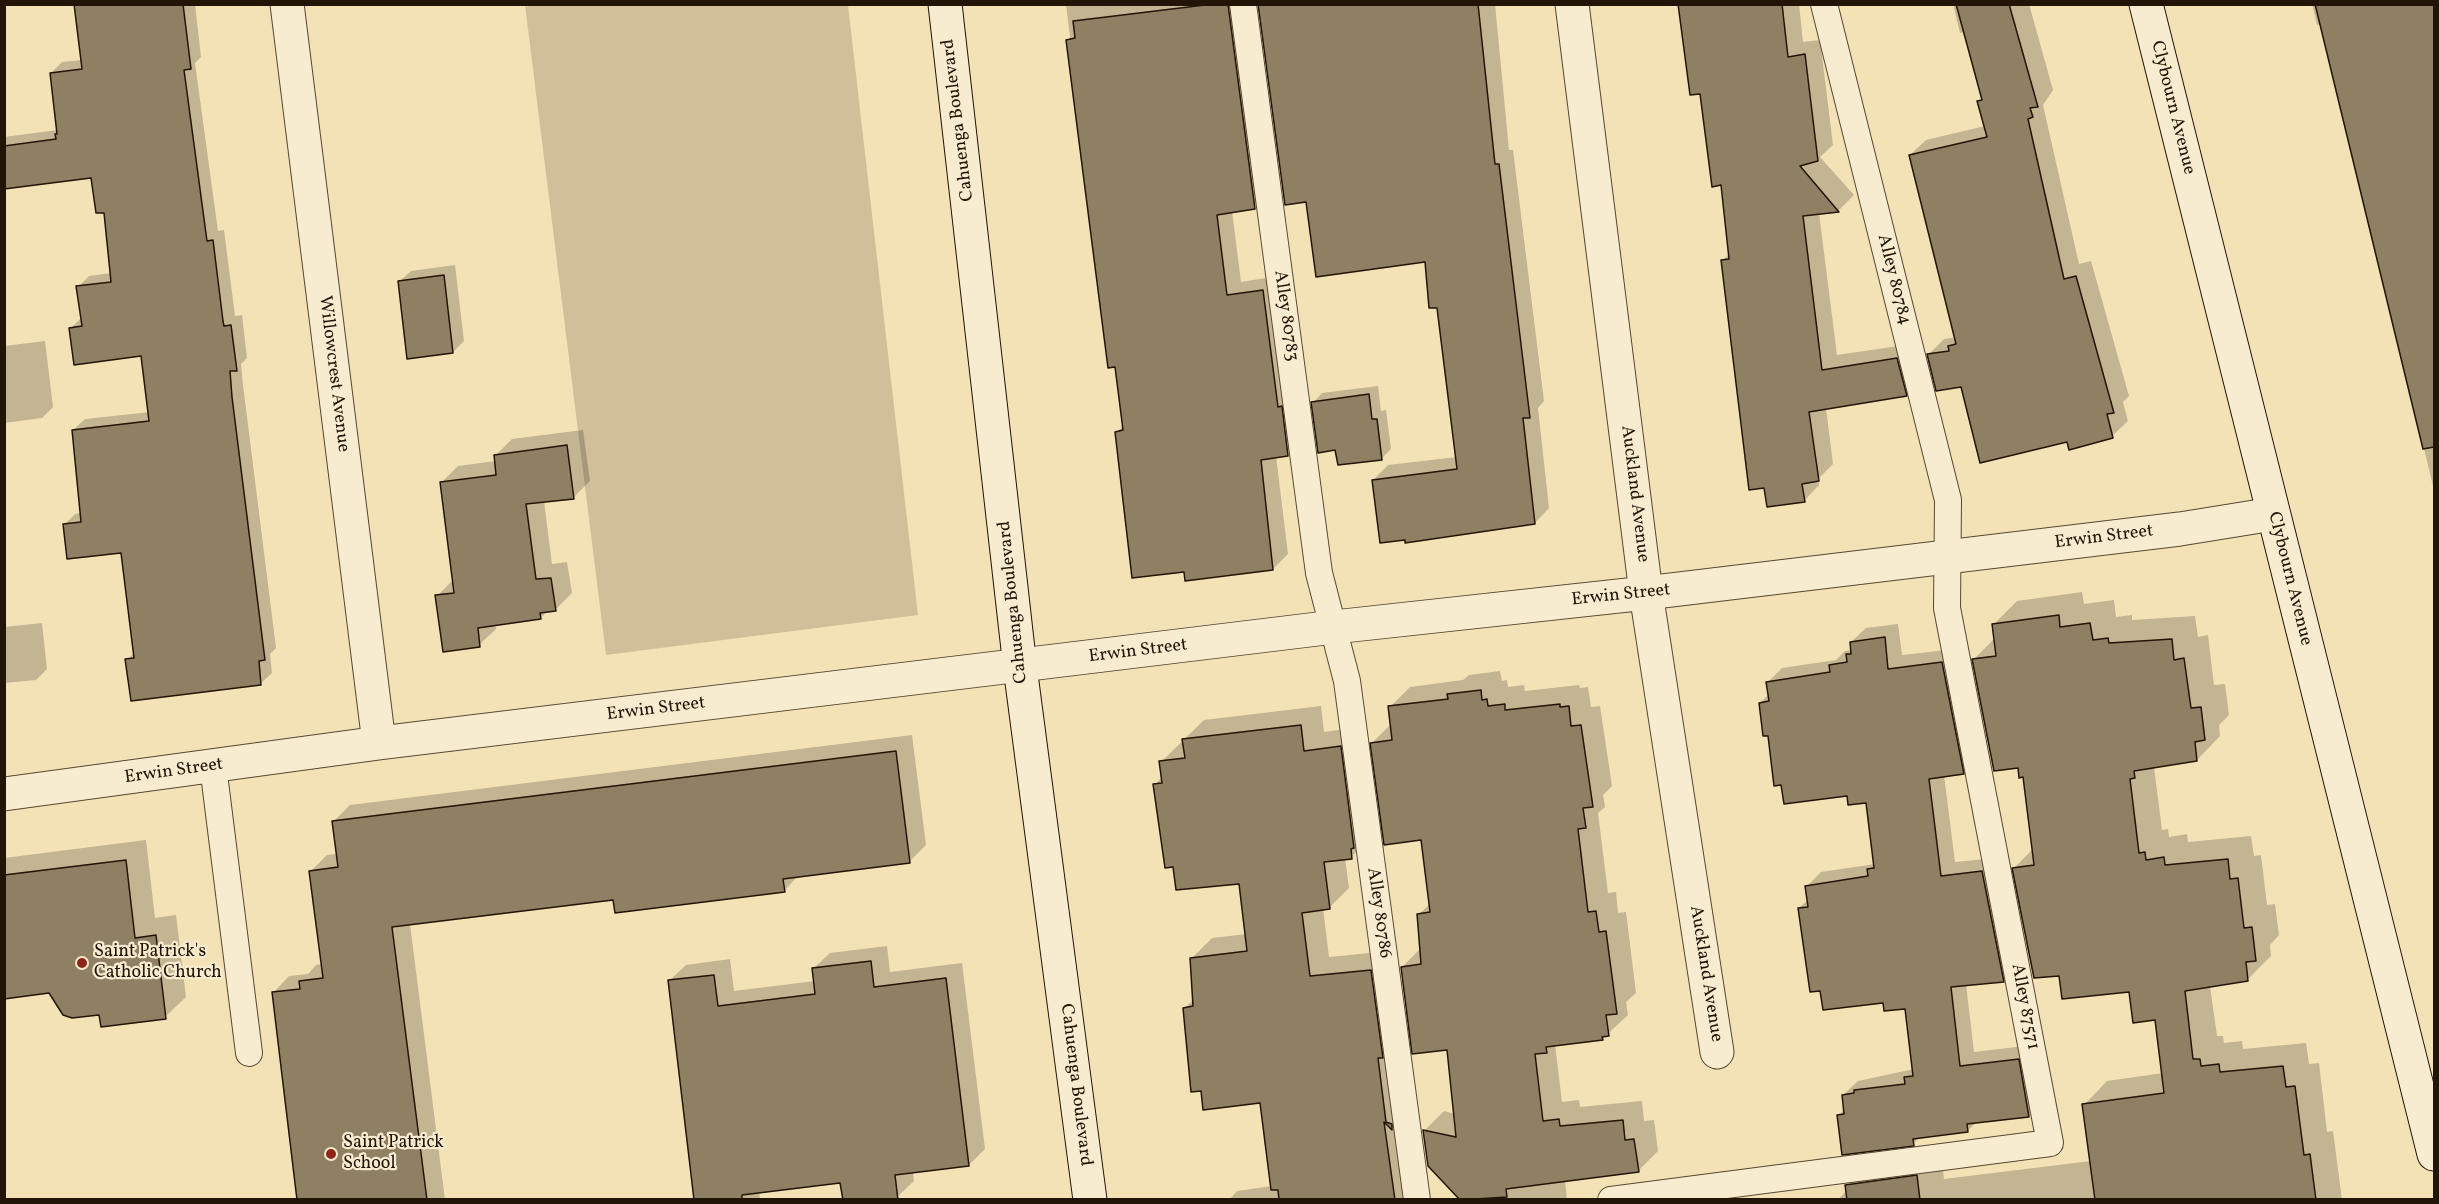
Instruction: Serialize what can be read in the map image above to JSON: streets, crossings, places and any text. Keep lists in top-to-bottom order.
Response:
{
  "streets": {
    "street": [
      "Clybourn Avenue",
      "Cahuenga Boulevard",
      "Willowcrest Avenue",
      "Auckland Avenue",
      "Erwin Street"
    ],
    "lane": [
      "Alley 80784",
      "Alley 80783",
      "Alley 80786",
      "Alley 87571"
    ]
  },
  "crossings": [
    ["Clybourn Avenue", "Erwin Street"],
    ["Cahuenga Boulevard", "Erwin Street"],
    ["Alley 80784", "Erwin Street"],
    ["Alley 80784", "Alley 87571"],
    ["Alley 80783", "Erwin Street"],
    ["Alley 80783", "Alley 80786"],
    ["Willowcrest Avenue", "Erwin Street"],
    ["Auckland Avenue", "Erwin Street"],
    ["Erwin Street", "Alley 80786"],
    ["Erwin Street", "Alley 87571"]
  ],
  "places": ["Saint Patrick's Catholic Church", "Saint Patrick School"]
}
